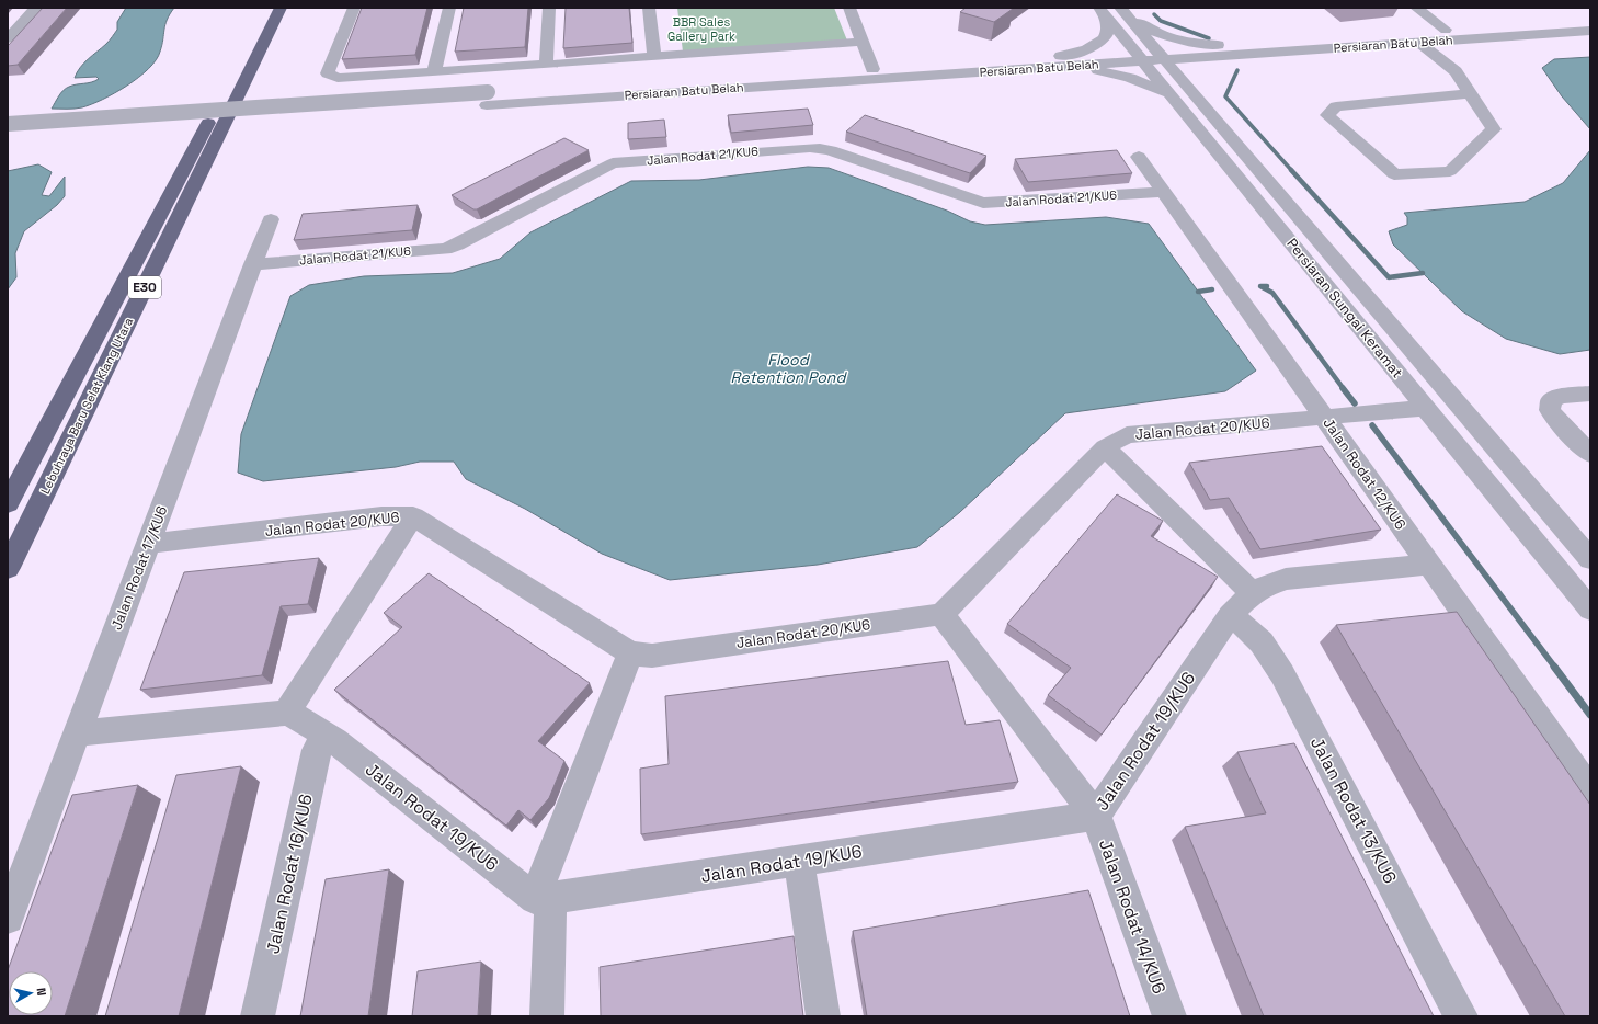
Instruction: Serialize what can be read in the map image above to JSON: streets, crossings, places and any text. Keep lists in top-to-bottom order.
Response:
{
  "streets": {
    "highway": ["E30", "Lebuhraya Baru Selat Klang Utara"],
    "street": [
      "Persiaran Batu Belah",
      "Jalan Rodat 21/KU6",
      "Persiaran Sungai Keramat",
      "Jalan Rodat 20/KU6",
      "Jalan Rodat 12/KU6",
      "Jalan Rodat 17/KU6",
      "Jalan Rodat 19/KU6",
      "Jalan Rodat 13/KU6",
      "Jalan Rodat 16/KU6",
      "Jalan Rodat 14/KU6"
    ]
  },
  "crossings": [
    ["Persiaran Batu Belah", "Persiaran Sungai Keramat"],
    ["Jalan Rodat 21/KU6", "Jalan Rodat 12/KU6"],
    ["Jalan Rodat 21/KU6", "Jalan Rodat 17/KU6"],
    ["Persiaran Sungai Keramat", "Jalan Rodat 20/KU6"],
    ["Jalan Rodat 20/KU6", "Jalan Rodat 12/KU6"],
    ["Jalan Rodat 20/KU6", "Jalan Rodat 17/KU6"],
    ["Jalan Rodat 20/KU6", "Jalan Rodat 14/KU6"],
    ["Jalan Rodat 12/KU6", "Jalan Rodat 19/KU6"],
    ["Jalan Rodat 19/KU6", "Jalan Rodat 13/KU6"],
    ["Jalan Rodat 19/KU6", "Jalan Rodat 16/KU6"],
    ["Jalan Rodat 19/KU6", "Jalan Rodat 14/KU6"]
  ],
  "water": ["Flood Retention Pond"],
  "parks": ["BBR Sales Gallery Park"],
  "north": "right"
}
